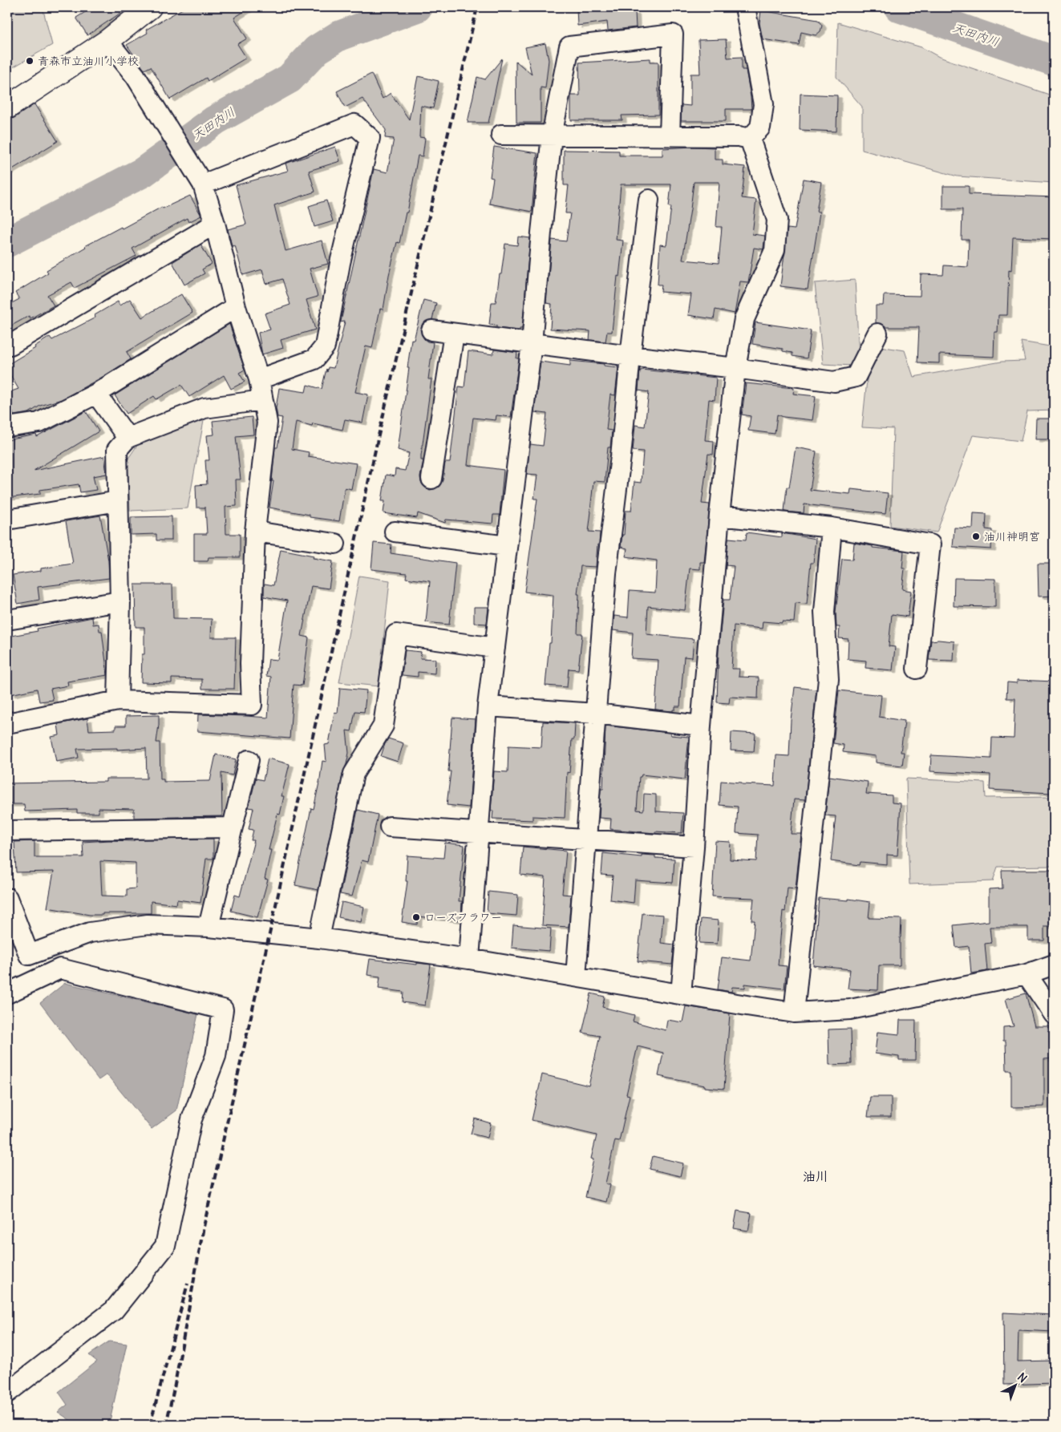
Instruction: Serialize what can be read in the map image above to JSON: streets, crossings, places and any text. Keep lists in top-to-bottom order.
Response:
{
  "districts": ["油川"],
  "water": ["天田内川"],
  "places": ["青森市立油川小学校", "油川神明宮", "ローズフラワー"],
  "north": "top right"
}
